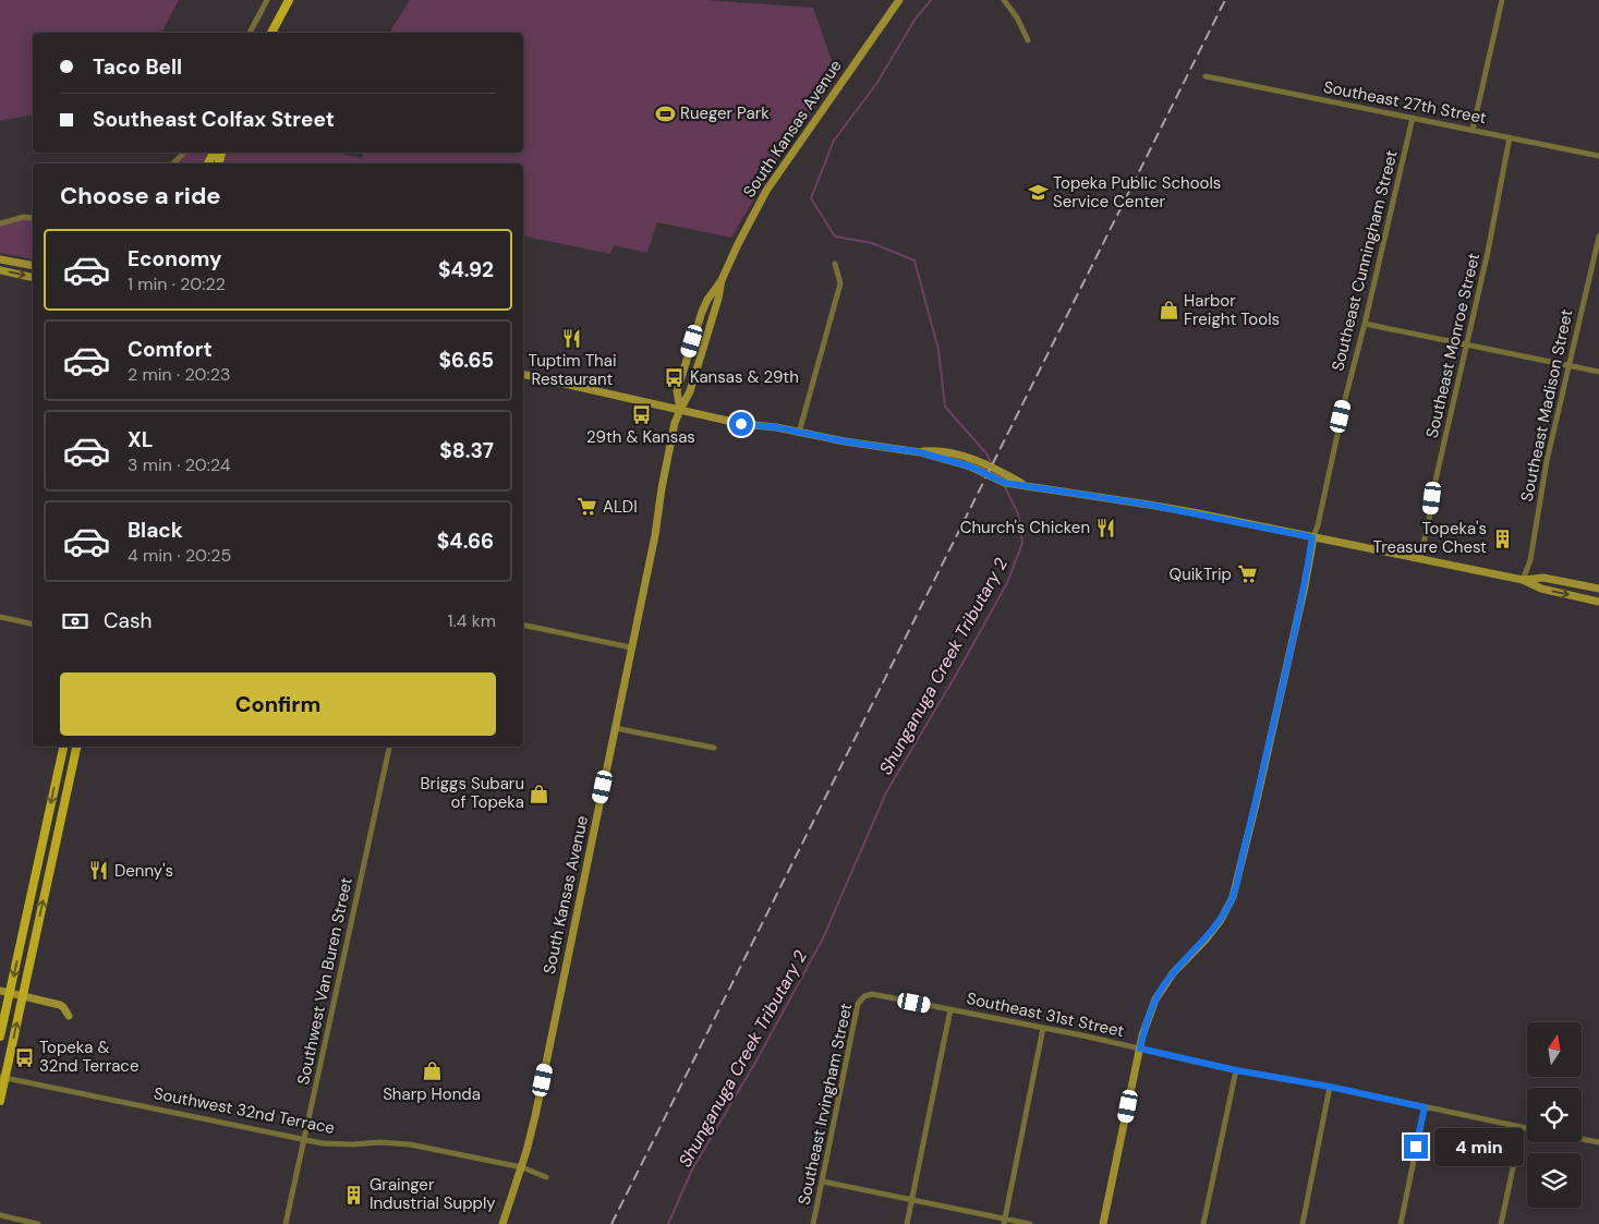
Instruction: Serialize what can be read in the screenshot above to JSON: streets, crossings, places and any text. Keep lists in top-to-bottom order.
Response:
{
  "streets": {
    "main road": ["South Kansas Avenue"],
    "street": [
      "Southeast 27th Street",
      "Southeast Cunningham Street",
      "Southeast Monroe Street",
      "Southeast Madison Street",
      "Southwest Van Buren Street",
      "Southeast 31st Street",
      "Southeast Irvingham Street",
      "Southwest 32nd Terrace"
    ]
  },
  "crossings": [
    ["Southeast 27th Street", "Southeast Cunningham Street"],
    ["Southeast 27th Street", "Southeast Monroe Street"],
    ["South Kansas Avenue", "Southwest 32nd Terrace"],
    ["Southwest Van Buren Street", "Southwest 32nd Terrace"],
    ["Southeast 31st Street", "Southeast Irvingham Street"]
  ],
  "water": ["Shunganuga Creek Tributary 2"],
  "places": {
    "sports": ["Rueger Park"],
    "school or university": ["Topeka Public Schools Service Center"],
    "shop": ["Harbor Freight Tools", "Briggs Subaru of Topeka", "Sharp Honda"],
    "restaurant": ["Tuptim Thai Restaurant", "Church's Chicken", "Denny's"],
    "bus stop": ["Kansas & 29th", "29th & Kansas", "Topeka & 32nd Terrace"],
    "supermarket": ["ALDI", "QuikTrip"],
    "building": ["Topeka's Treasure Chest", "Grainger Industrial Supply"]
  },
  "north": "top",
  "page": {
    "banner": ["Taco Bell", "Southeast Colfax Street"],
    "heading": "Choose a ride",
    "list": [
      {
        "name": "Economy",
        "note": "1 min · 20:22",
        "value": "$4.92"
      },
      {
        "name": "Comfort",
        "note": "2 min · 20:23",
        "value": "$6.65"
      },
      {
        "name": "XL",
        "note": "3 min · 20:24",
        "value": "$8.37"
      },
      {
        "name": "Black",
        "note": "4 min · 20:25",
        "value": "$4.66"
      }
    ],
    "pay": ["Cash", "1.4 km"],
    "buttons": "Confirm",
    "bubble": "4 min"
  }
}
